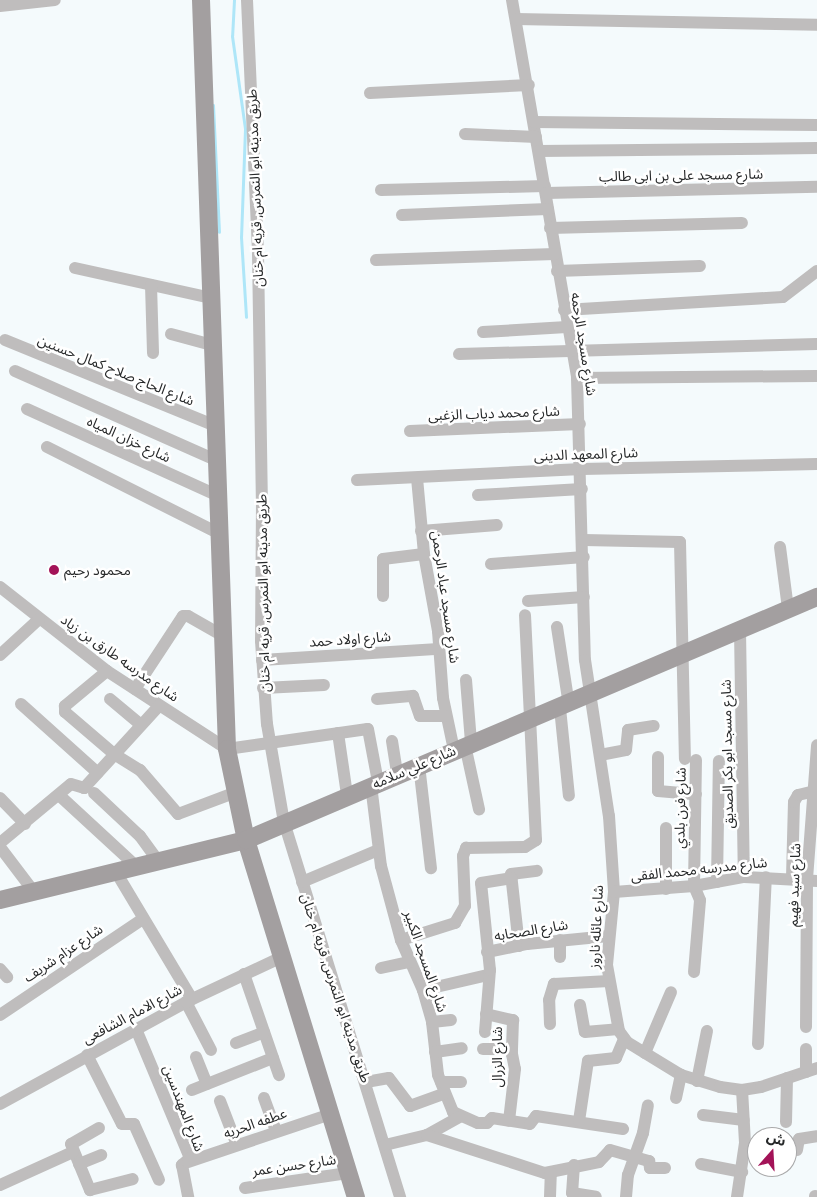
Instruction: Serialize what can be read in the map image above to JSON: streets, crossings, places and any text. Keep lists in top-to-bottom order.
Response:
{
  "streets": {
    "street": [
      "شارع مسجد على بن ابى طالب",
      "طريق مدينه ابو النمرس, قريه ام خنان",
      "شارع مسجد الرحمه",
      "شارع الحاج صلاح كمال حسنين",
      "شارع محمد دياب الزغبى",
      "شارع خزان المياه",
      "شارع المعهد الدينى",
      "شارع مسجد عباد الرحمن",
      "شارع اولاد حمد",
      "شارع مدرسه طارق بن زياد",
      "شارع مسجد ابو بكر الصديق",
      "شارع علي سلامه",
      "شارع فرن بلدي",
      "شارع مدرسه محمد الفقى",
      "شارع سيد فهيم",
      "شارع عائله ناروز",
      "شارع الصحابه",
      "شارع عزام شريف",
      "شارع المسجد الكبير",
      "شارع الامام الشافعى",
      "شارع الزرال",
      "شارع المهندسين",
      "عطفه الحريه",
      "شارع حسن عمر"
    ]
  },
  "crossings": [
    ["شارع مسجد على بن ابى طالب", "شارع مسجد الرحمه"],
    ["طريق مدينه ابو النمرس, قريه ام خنان", "شارع اولاد حمد"],
    ["طريق مدينه ابو النمرس, قريه ام خنان", "شارع علي سلامه"],
    ["شارع مسجد الرحمه", "شارع محمد دياب الزغبى"],
    ["شارع مسجد الرحمه", "شارع المعهد الدينى"],
    ["شارع مسجد الرحمه", "شارع علي سلامه"],
    ["شارع مسجد الرحمه", "شارع فرن بلدي"],
    ["شارع مسجد الرحمه", "شارع عائله ناروز"],
    ["شارع المعهد الدينى", "شارع مسجد عباد الرحمن"],
    ["شارع مسجد عباد الرحمن", "شارع اولاد حمد"],
    ["شارع مسجد عباد الرحمن", "شارع علي سلامه"],
    ["شارع مسجد ابو بكر الصديق", "شارع علي سلامه"],
    ["شارع مسجد ابو بكر الصديق", "شارع مدرسه محمد الفقى"],
    ["شارع علي سلامه", "شارع فرن بلدي"],
    ["شارع علي سلامه", "شارع عائله ناروز"],
    ["شارع علي سلامه", "شارع المسجد الكبير"],
    ["شارع فرن بلدي", "شارع مدرسه محمد الفقى"],
    ["شارع مدرسه محمد الفقى", "شارع سيد فهيم"],
    ["شارع مدرسه محمد الفقى", "شارع عائله ناروز"],
    ["شارع عائله ناروز", "شارع الصحابه"],
    ["شارع الصحابه", "شارع الزرال"],
    ["شارع الامام الشافعى", "شارع المهندسين"],
    ["شارع المهندسين", "عطفه الحريه"]
  ],
  "places": ["محمود رحيم"],
  "north": "top"
}
